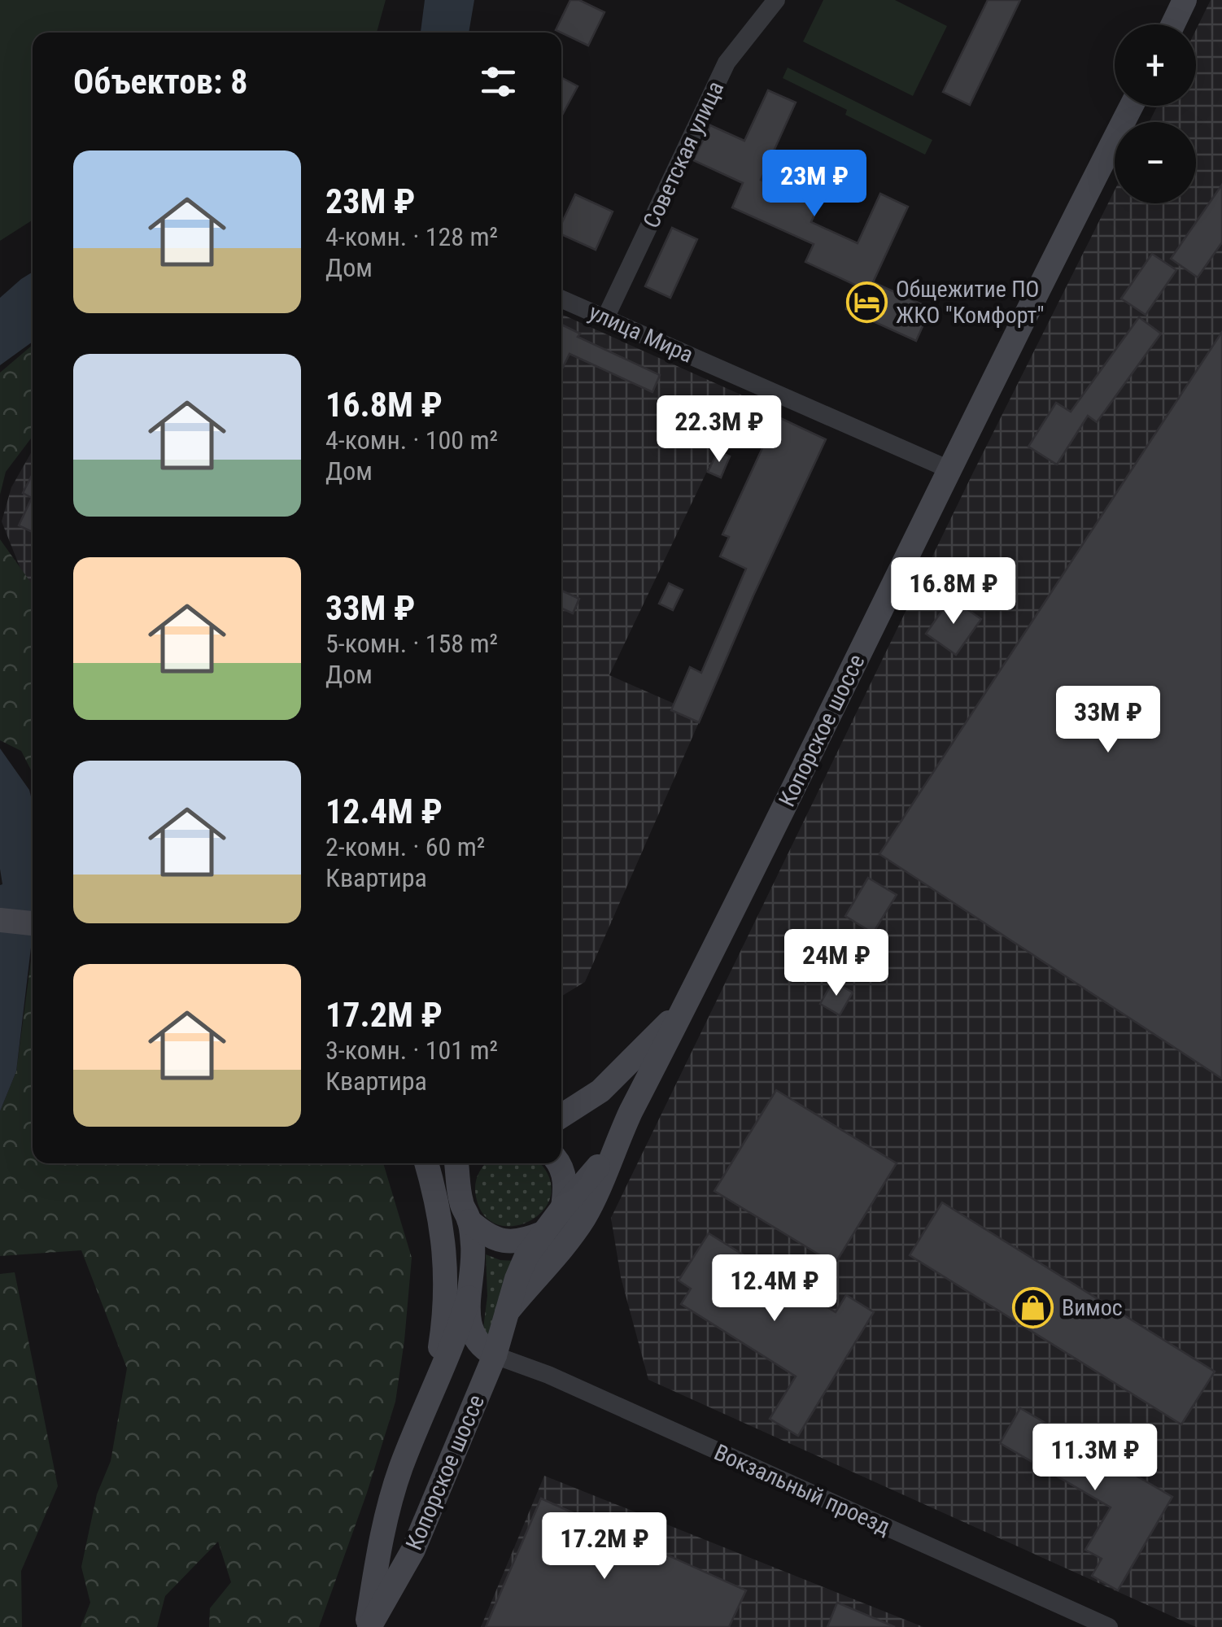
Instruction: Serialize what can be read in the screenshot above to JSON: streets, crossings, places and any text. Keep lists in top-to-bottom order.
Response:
{
  "streets": {
    "main road": ["Копорское шоссе"],
    "street": ["Советская улица", "улица Мира", "Вокзальный проезд"]
  },
  "crossings": [
    ["Советская улица", "улица Мира"],
    ["улица Мира", "Копорское шоссе"],
    ["Копорское шоссе", "Вокзальный проезд"]
  ],
  "places": {
    "hotel": ["Общежитие ПО ЖКО \"Комфорт\""],
    "shop": ["Вимос"]
  },
  "page": {
    "map_buttons": ["+", "−"],
    "heading": "Объектов: 8",
    "list": [
      {
        "name": "23M ₽",
        "note": "4-комн. · 128 m² · Дом"
      },
      {
        "name": "16.8M ₽",
        "note": "4-комн. · 100 m² · Дом"
      },
      {
        "name": "33M ₽",
        "note": "5-комн. · 158 m² · Дом"
      },
      {
        "name": "12.4M ₽",
        "note": "2-комн. · 60 m² · Квартира"
      },
      {
        "name": "17.2M ₽",
        "note": "3-комн. · 101 m² · Квартира"
      }
    ],
    "price": [
      "23M ₽",
      "22.3M ₽",
      "16.8M ₽",
      "33M ₽",
      "24M ₽",
      "12.4M ₽",
      "11.3M ₽",
      "17.2M ₽"
    ]
  }
}
